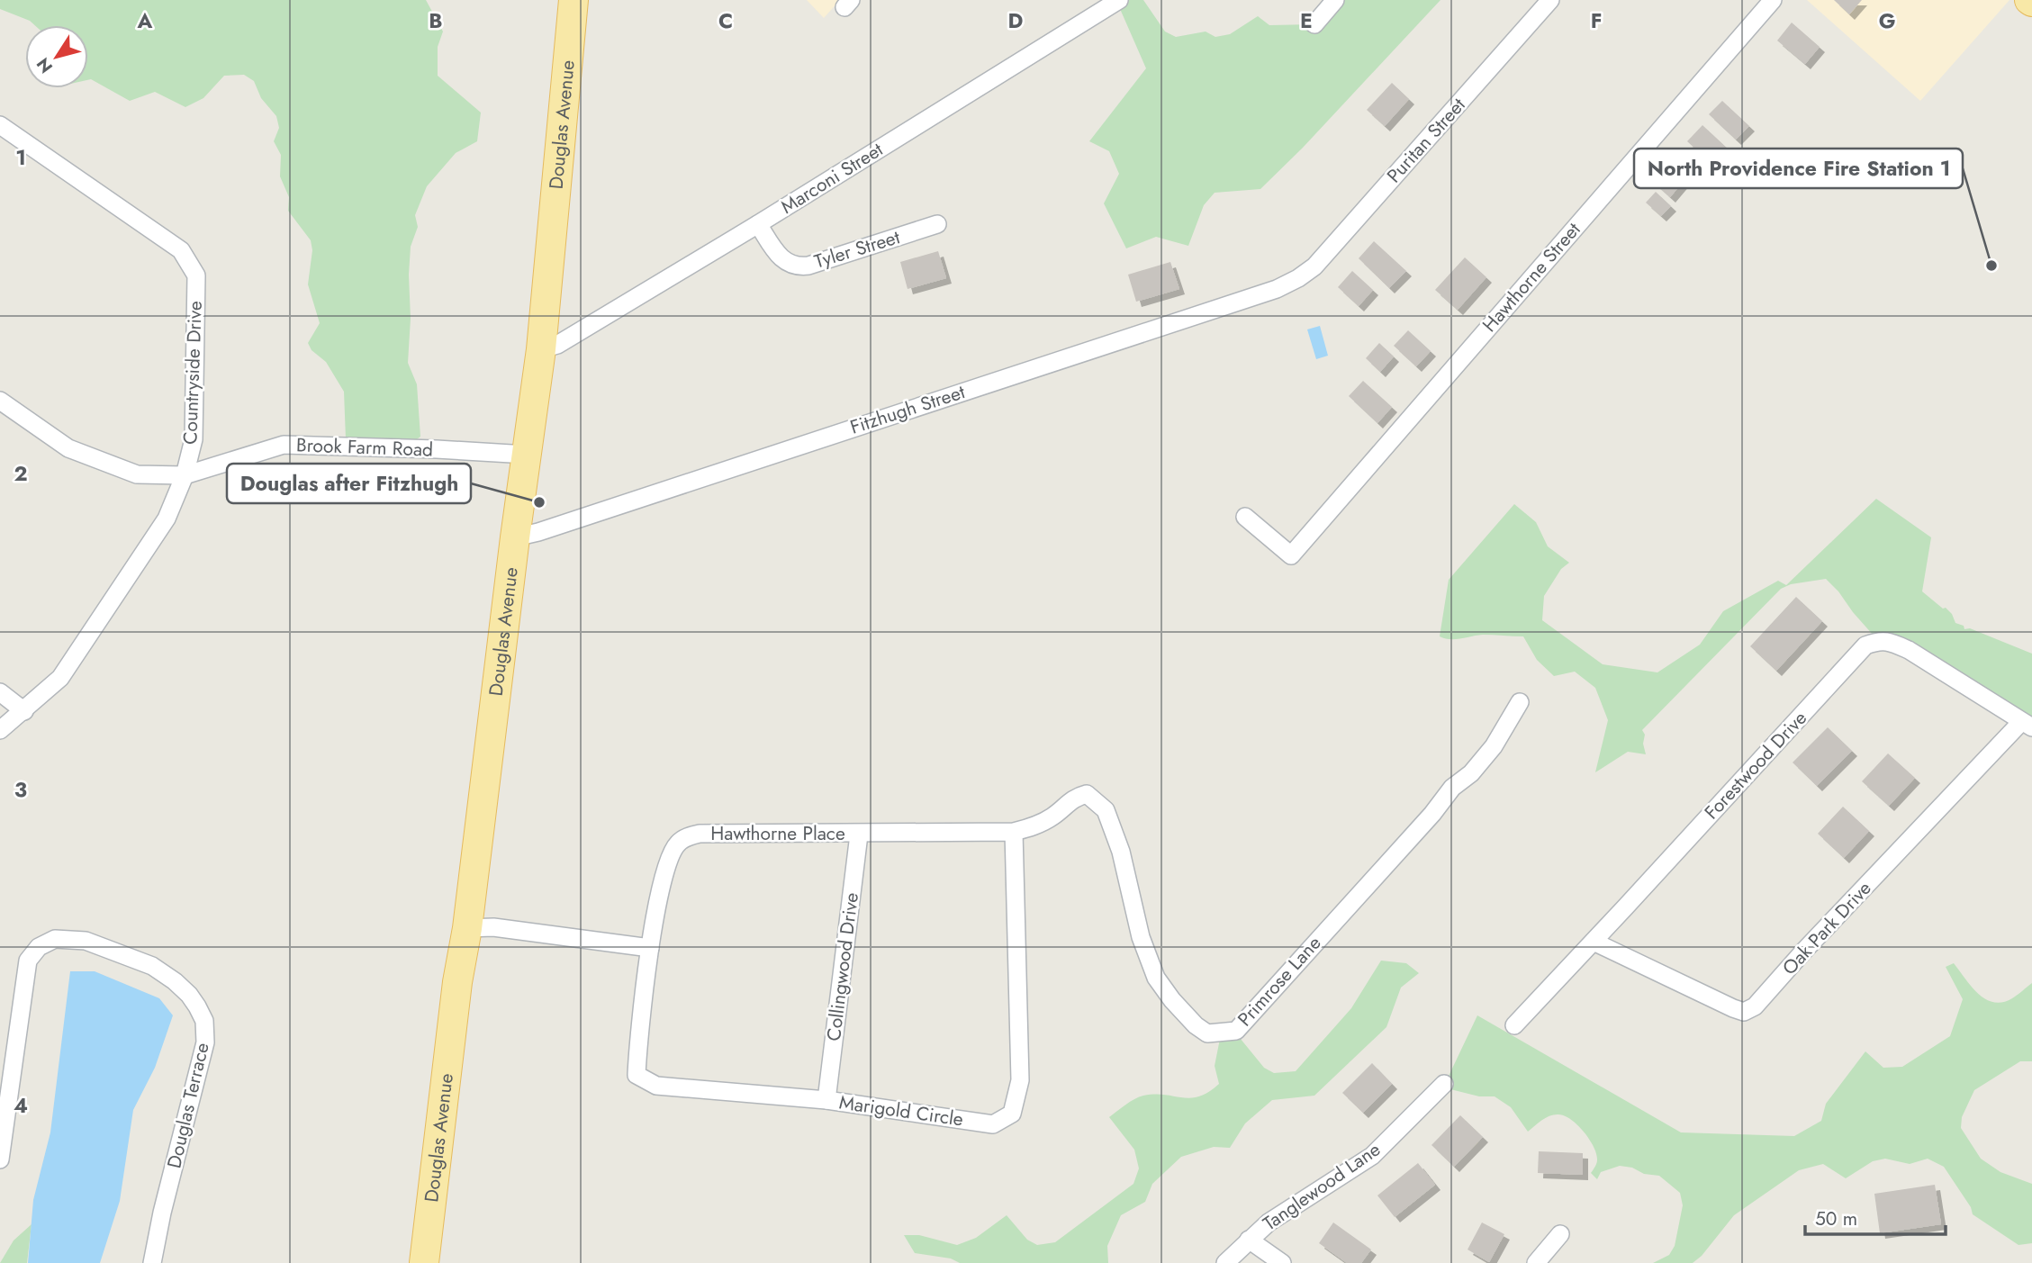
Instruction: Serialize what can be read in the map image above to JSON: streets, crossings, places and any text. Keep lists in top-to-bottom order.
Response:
{
  "streets": {
    "main road": ["Douglas Avenue"],
    "street": [
      "Puritan Street",
      "Marconi Street",
      "Tyler Street",
      "Hawthorne Street",
      "Countryside Drive",
      "Fitzhugh Street",
      "Brook Farm Road",
      "Forestwood Drive",
      "Hawthorne Place",
      "Oak Park Drive",
      "Collingwood Drive",
      "Primrose Lane",
      "Douglas Terrace",
      "Marigold Circle",
      "Tanglewood Lane"
    ]
  },
  "crossings": [
    ["Douglas Avenue", "Marconi Street"],
    ["Douglas Avenue", "Fitzhugh Street"],
    ["Douglas Avenue", "Brook Farm Road"],
    ["Puritan Street", "Fitzhugh Street"],
    ["Marconi Street", "Tyler Street"],
    ["Countryside Drive", "Brook Farm Road"],
    ["Forestwood Drive", "Oak Park Drive"],
    ["Hawthorne Place", "Collingwood Drive"],
    ["Hawthorne Place", "Primrose Lane"],
    ["Hawthorne Place", "Marigold Circle"],
    ["Collingwood Drive", "Marigold Circle"]
  ],
  "places": ["North Providence Fire Station 1", "Douglas after Fitzhugh"],
  "scale_bar": "50 m",
  "north": "bottom left",
  "grid": {
    "columns": [
      "A",
      "B",
      "C",
      "D",
      "E",
      "F",
      "G"
    ],
    "rows": [
      "1",
      "2",
      "3",
      "4"
    ]
  }
}
